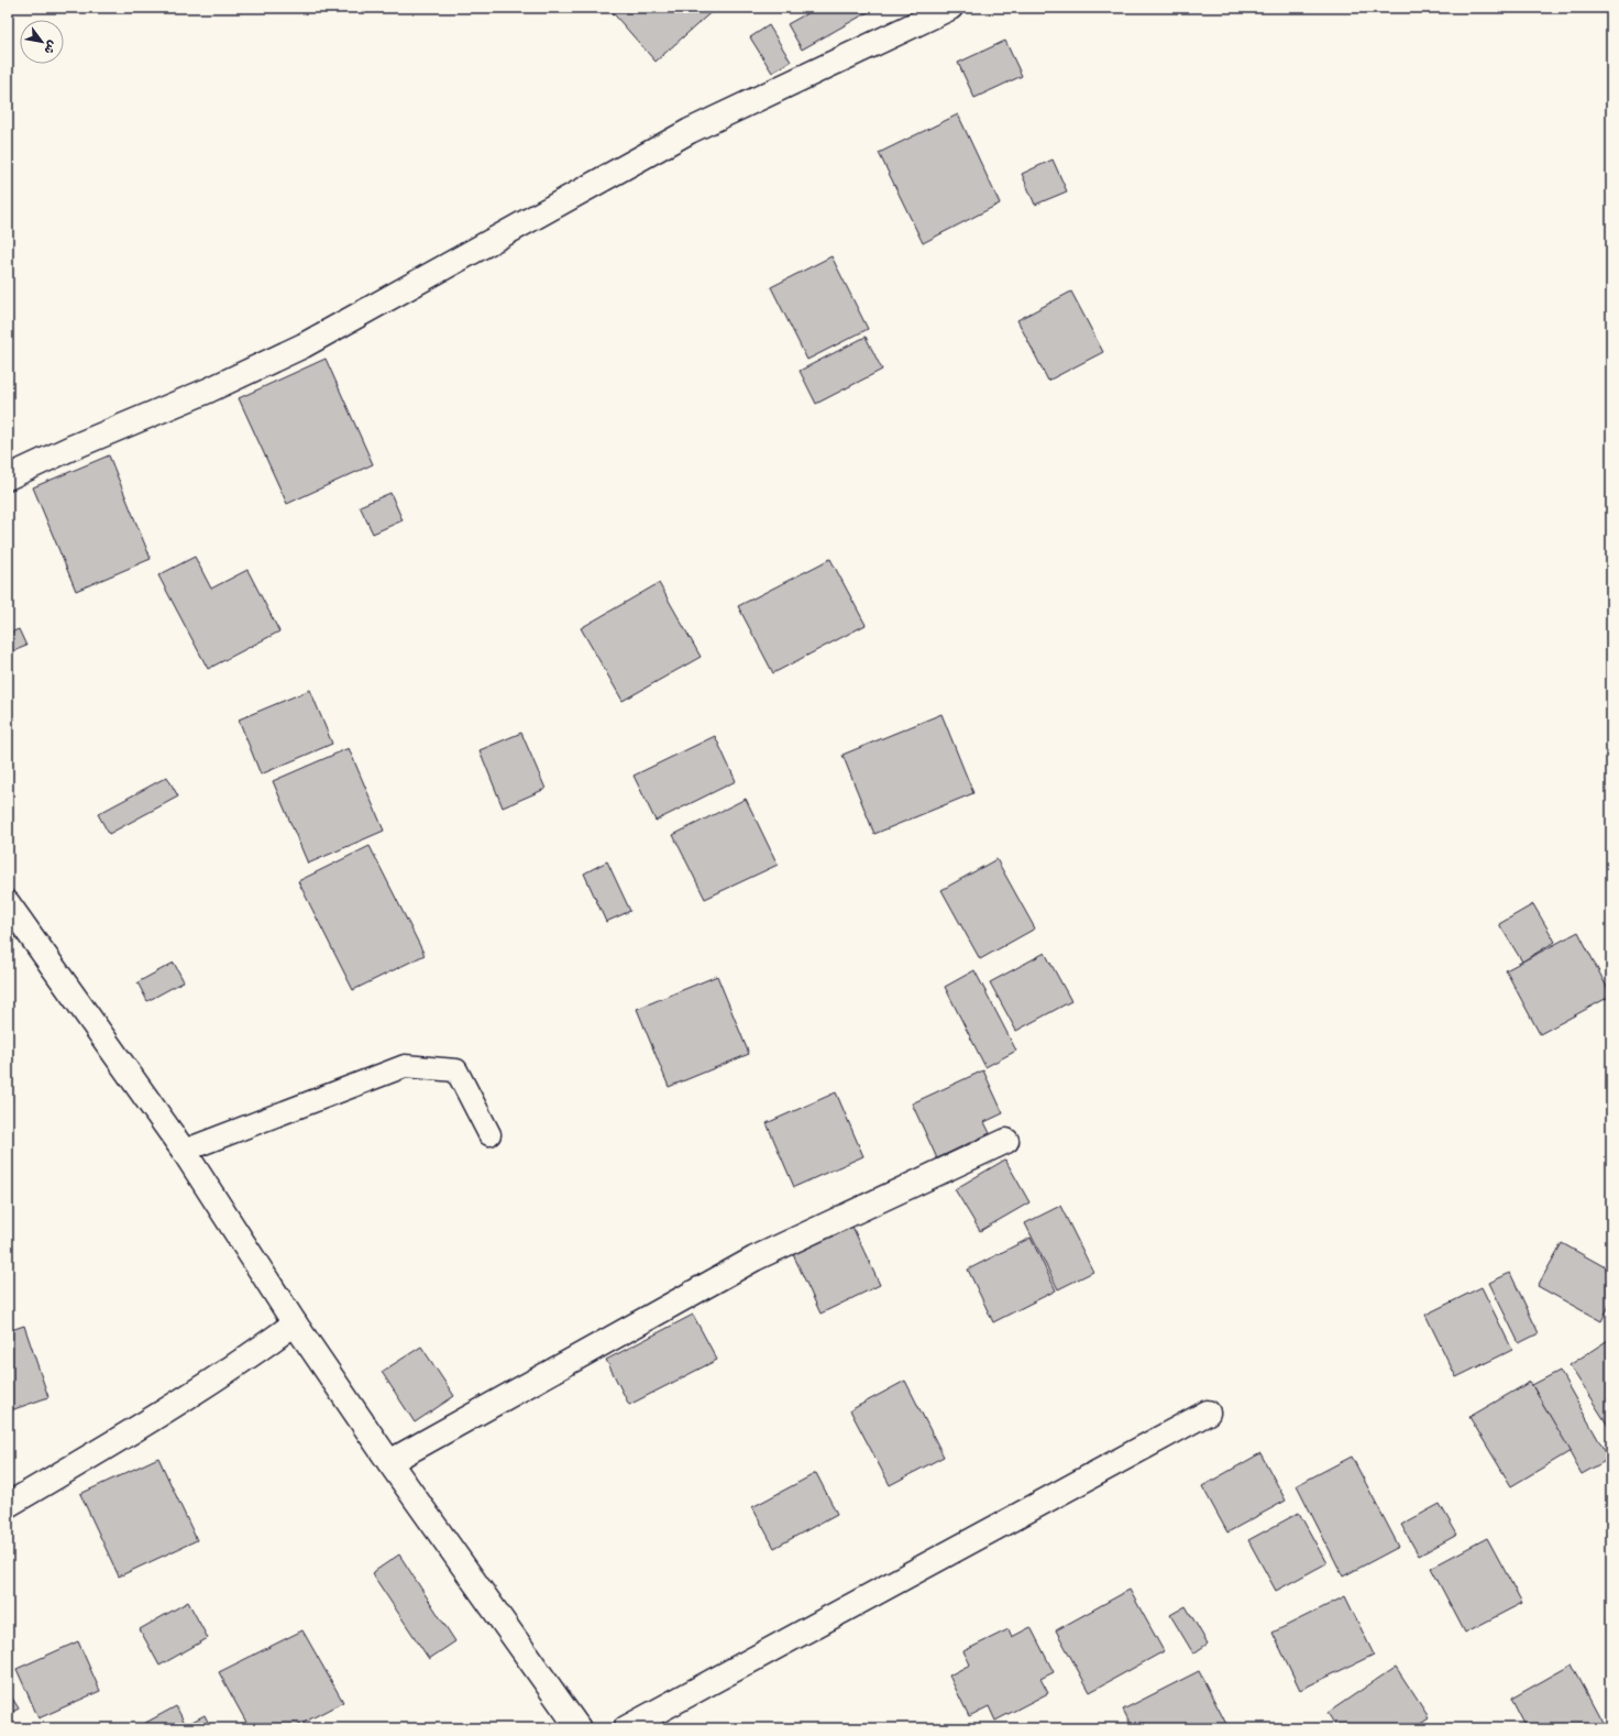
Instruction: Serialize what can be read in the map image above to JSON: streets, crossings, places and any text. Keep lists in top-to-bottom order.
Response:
{
  "north": "bottom right"
}
